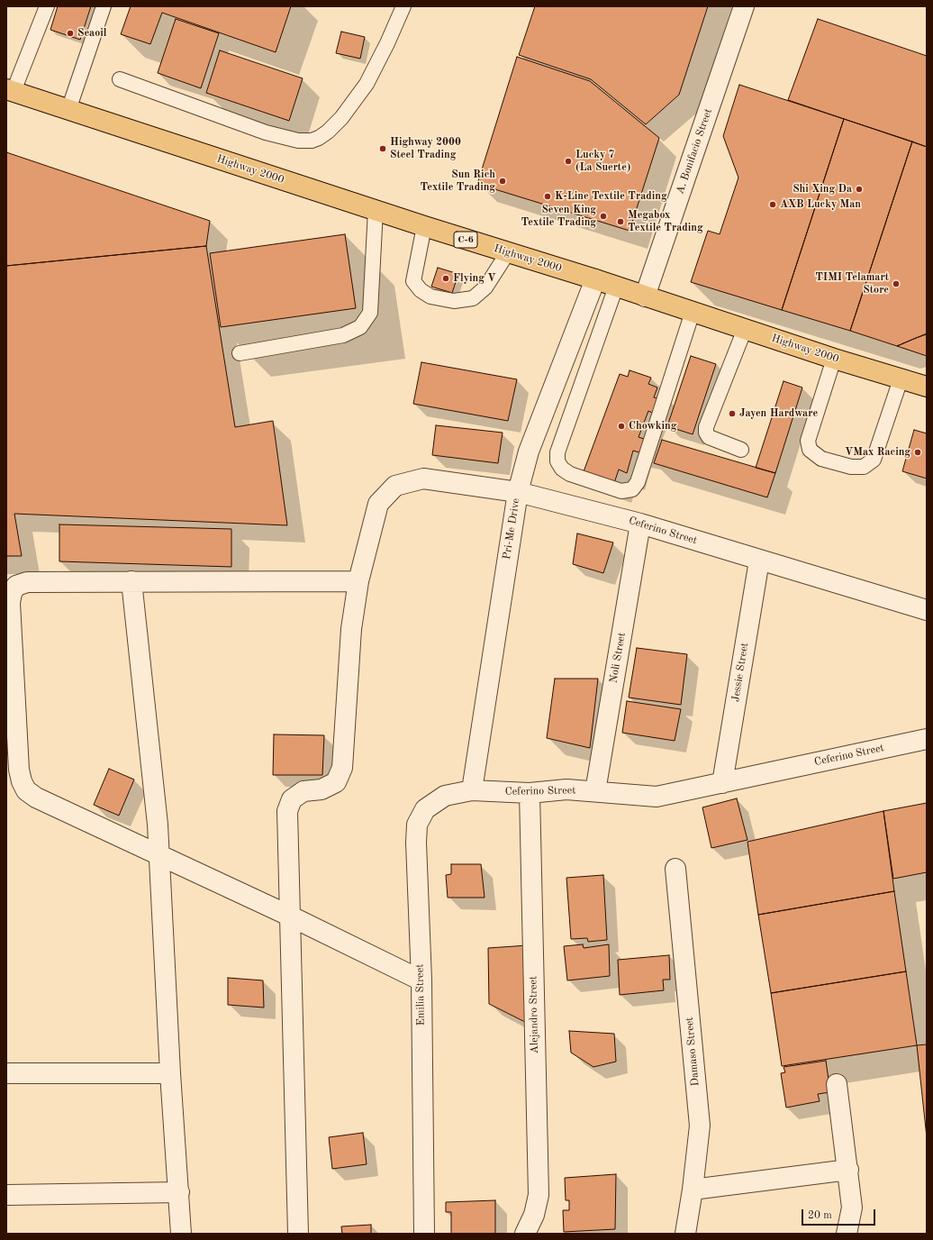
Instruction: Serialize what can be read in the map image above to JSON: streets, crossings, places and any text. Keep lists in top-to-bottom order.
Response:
{
  "streets": {
    "main road": ["Highway 2000", "C-6"],
    "street": [
      "A. Bonifacio Street",
      "Pri-Me Drive",
      "Ceferino Street",
      "Noli Street",
      "Jessie Street",
      "Emilia Street",
      "Alejandro Street",
      "Damaso Street"
    ]
  },
  "crossings": [
    ["A. Bonifacio Street", "Highway 2000"],
    ["Highway 2000", "Pri-Me Drive"],
    ["Pri-Me Drive", "Ceferino Street"],
    ["Pri-Me Drive", "Emilia Street"],
    ["Ceferino Street", "Noli Street"],
    ["Ceferino Street", "Jessie Street"],
    ["Ceferino Street", "Emilia Street"],
    ["Ceferino Street", "Alejandro Street"]
  ],
  "places": [
    "Seaoil",
    "Highway 2000 Steel Trading",
    "Lucky 7 (La Suerte)",
    "Sun Rich Textile Trading",
    "Shi Xing Da",
    "K-Line Textile Trading",
    "AXB Lucky Man",
    "Seven King Textile Trading",
    "Megabox Textile Trading",
    "Flying V",
    "TIMI Telamart Store",
    "Jayen Hardware",
    "Chowking",
    "VMax Racing"
  ],
  "scale_bar": "20 m"
}
